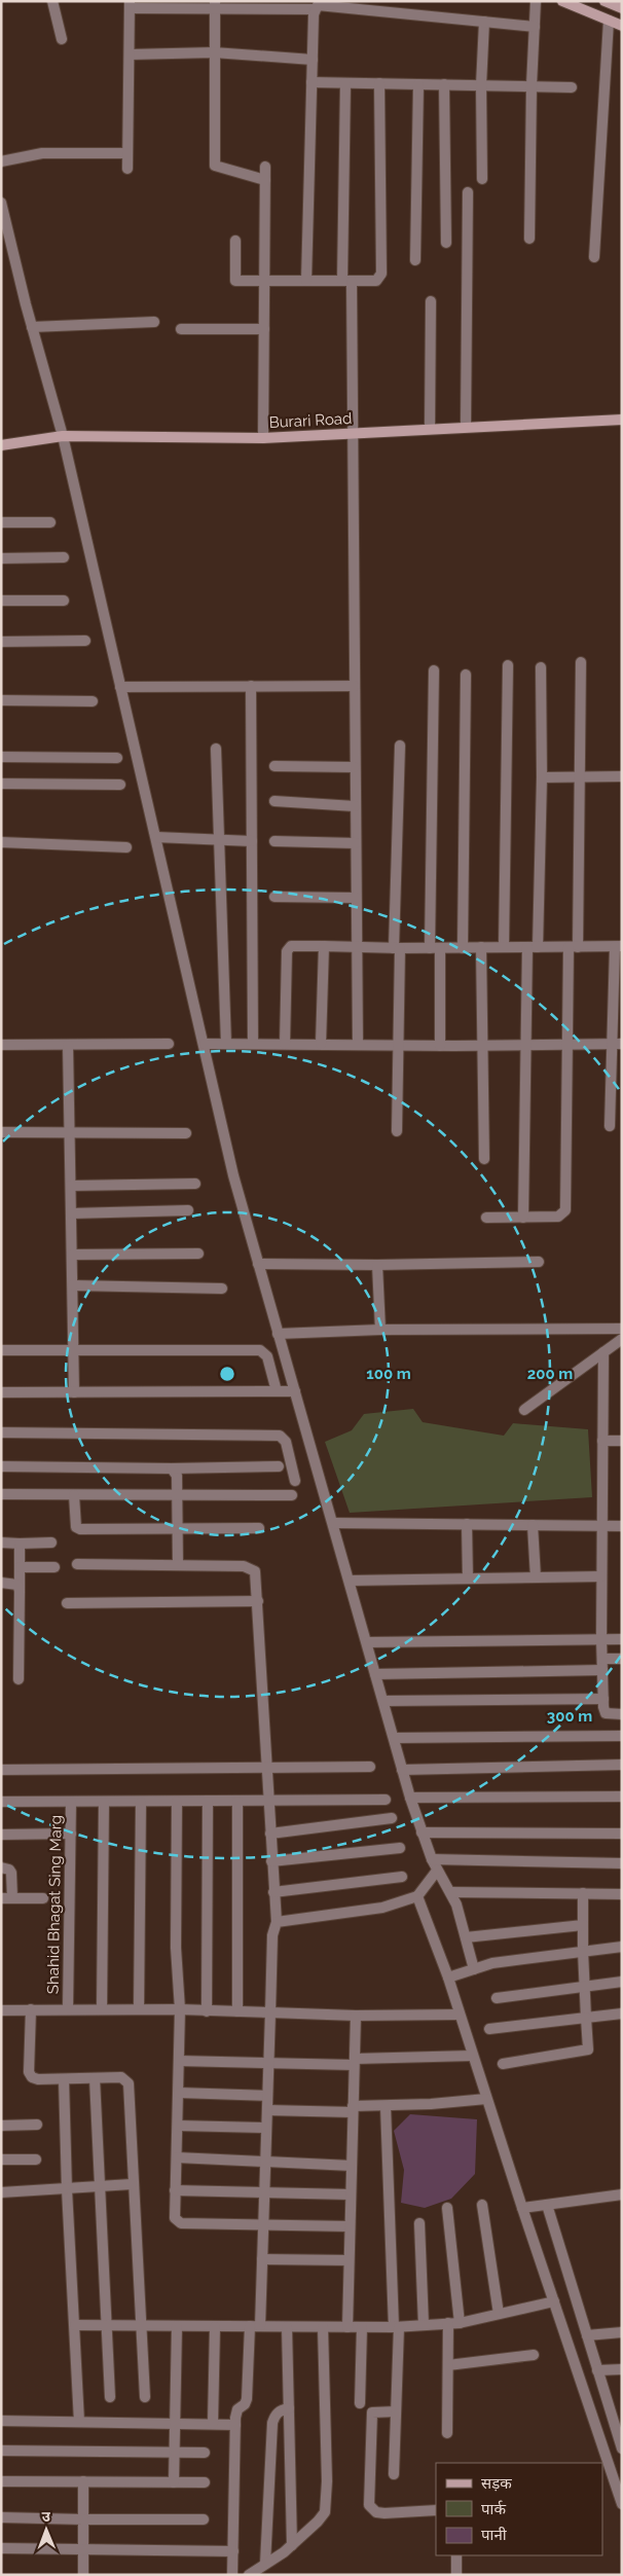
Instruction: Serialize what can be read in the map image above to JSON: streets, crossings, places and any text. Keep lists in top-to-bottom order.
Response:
{
  "streets": {
    "main road": ["Burari Road"],
    "street": ["Shahid Bhagat Sing Marg"]
  },
  "legend": ["सड़क", "पार्क", "पानी"],
  "north": "top",
  "rings": ["100 m", "200 m", "300 m"]
}
